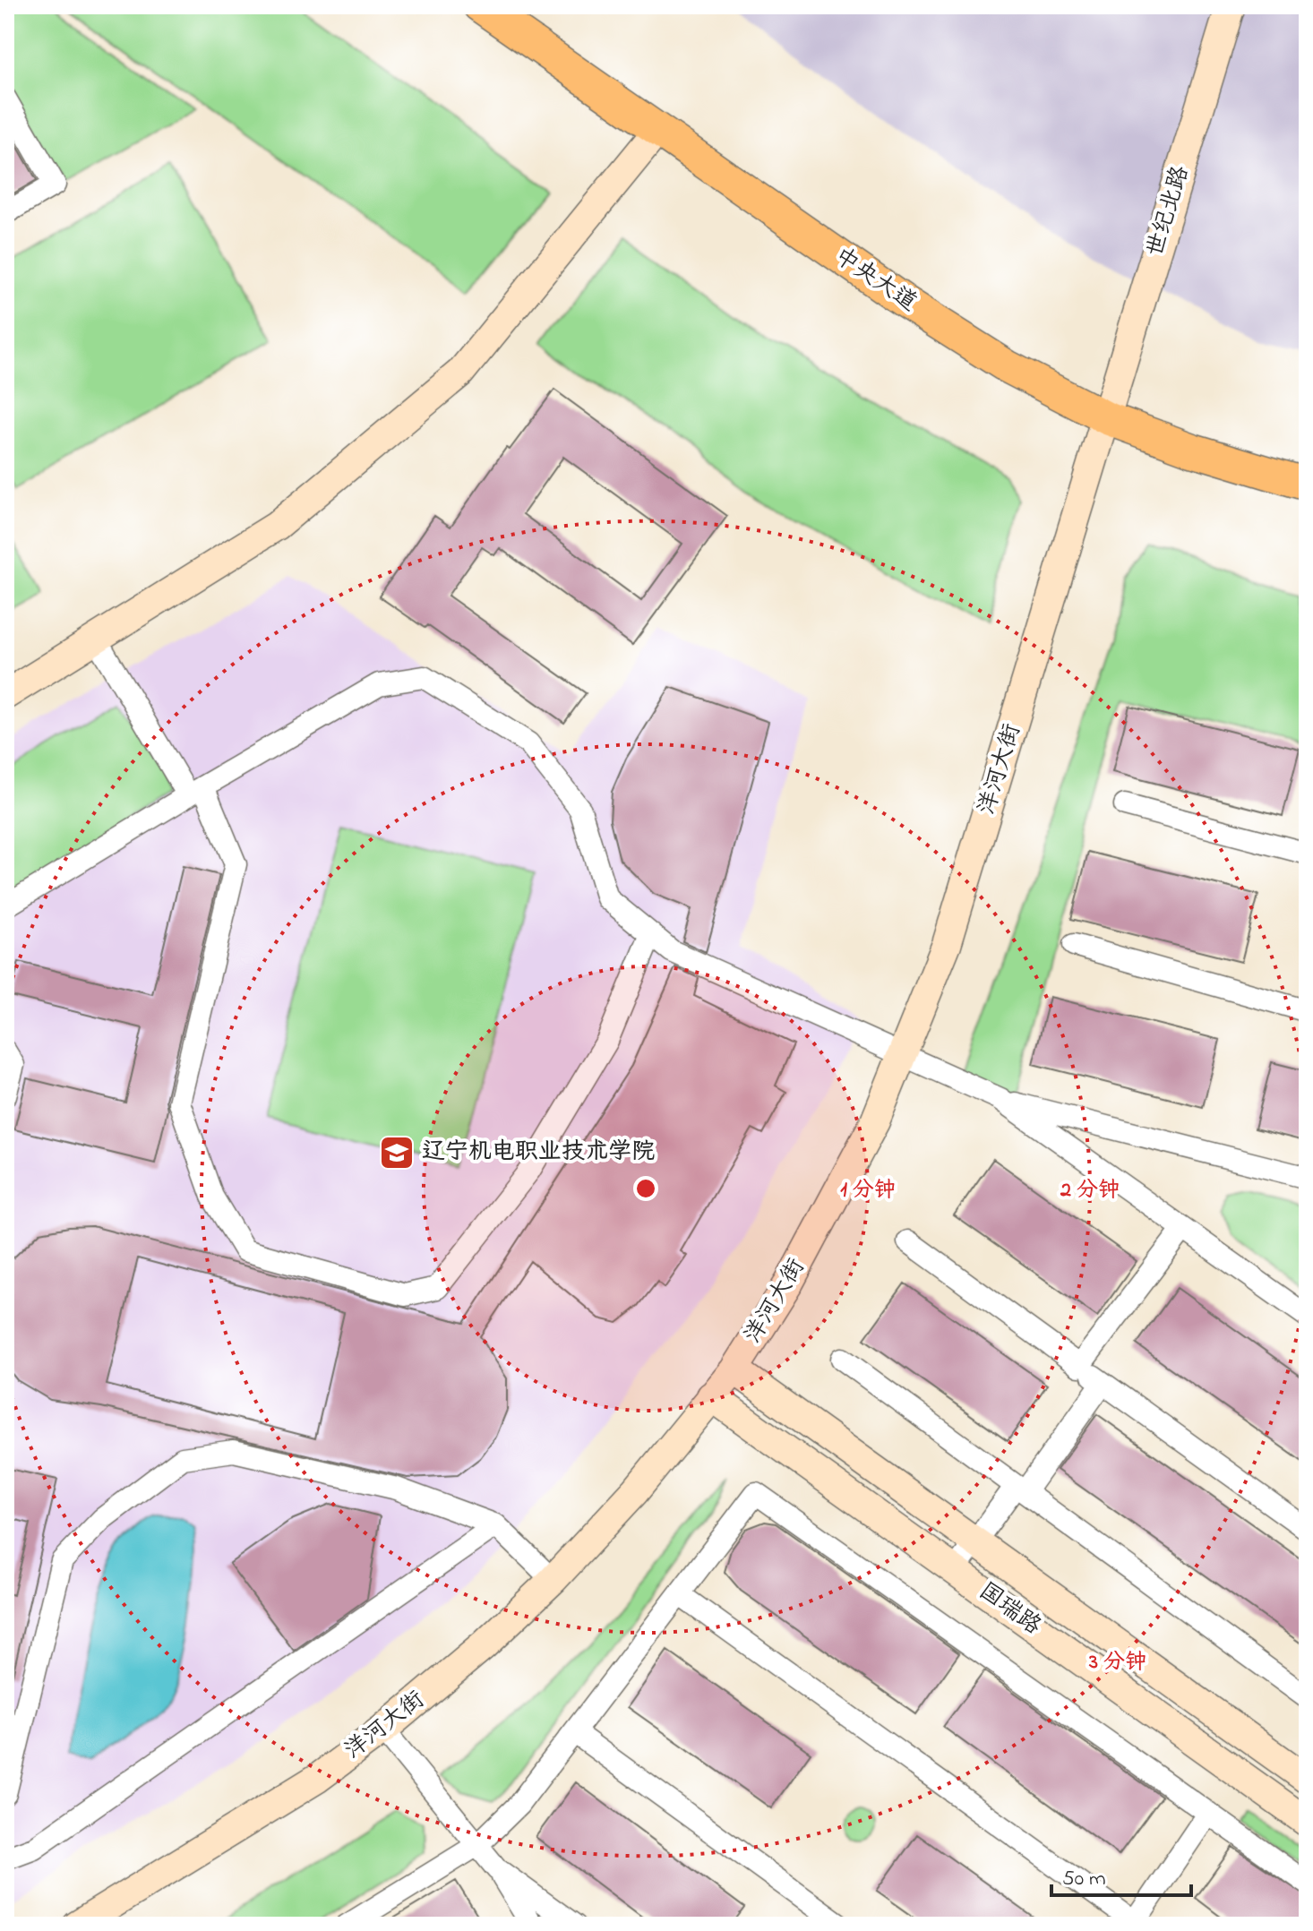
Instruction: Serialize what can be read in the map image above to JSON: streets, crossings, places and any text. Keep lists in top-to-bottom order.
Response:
{
  "streets": {
    "main road": ["中央大道"],
    "street": ["世纪北路", "洋河大街", "国瑞路"]
  },
  "crossings": [
    ["世纪北路", "中央大道"],
    ["世纪北路", "洋河大街"],
    ["中央大道", "洋河大街"],
    ["洋河大街", "国瑞路"]
  ],
  "places": {
    "school or university": ["辽宁机电职业技术学院"]
  },
  "scale_bar": "50 m",
  "rings": ["1 分钟", "2 分钟", "3 分钟"]
}
